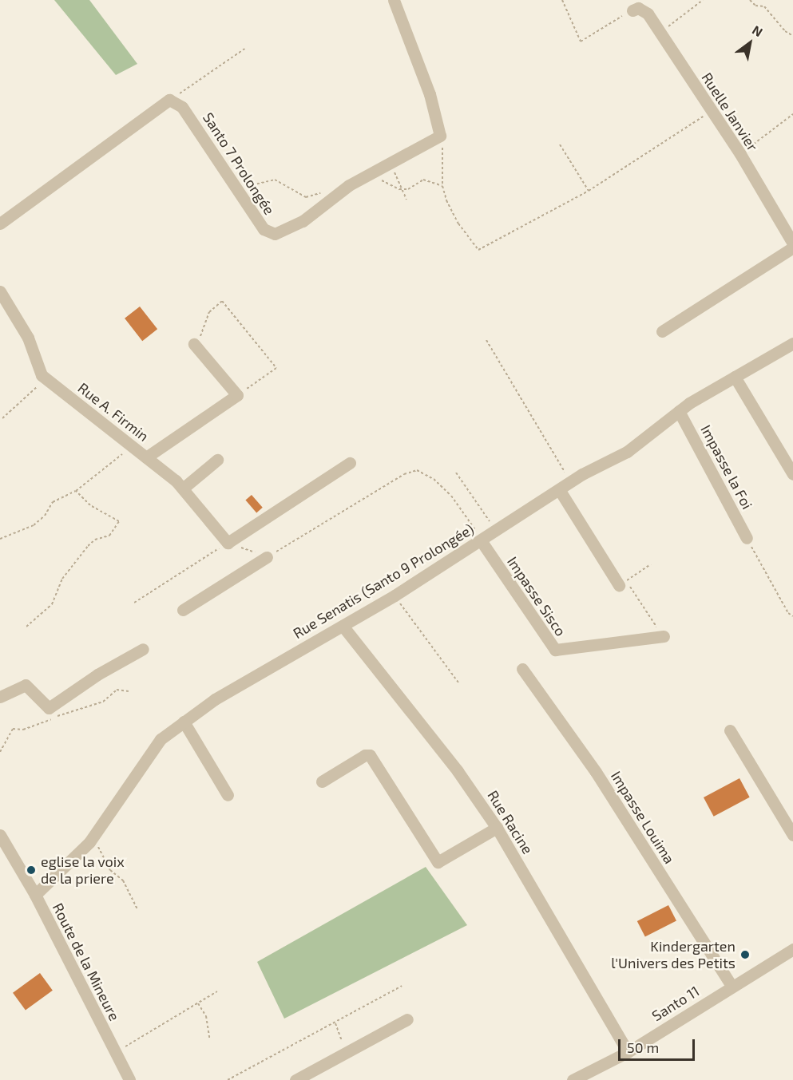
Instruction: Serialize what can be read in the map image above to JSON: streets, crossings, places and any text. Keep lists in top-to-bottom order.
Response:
{
  "streets": {
    "street": [
      "Ruelle Janvier",
      "Santo 7 Prolongée",
      "Rue A. Firmin",
      "Impasse la Foi",
      "Rue Senatis (Santo 9 Prolongée)",
      "Impasse Sisco",
      "Impasse Louima",
      "Rue Racine",
      "Route de la Mineure",
      "Santo 11"
    ]
  },
  "crossings": [
    ["Impasse la Foi", "Rue Senatis (Santo 9 Prolongée)"],
    ["Rue Senatis (Santo 9 Prolongée)", "Impasse Sisco"],
    ["Rue Senatis (Santo 9 Prolongée)", "Rue Racine"],
    ["Rue Senatis (Santo 9 Prolongée)", "Route de la Mineure"],
    ["Impasse Louima", "Santo 11"],
    ["Rue Racine", "Santo 11"]
  ],
  "places": ["eglise la voix de la priere", "Kindergarten l'Univers des Petits"],
  "scale_bar": "50 m",
  "north": "top right"
}
